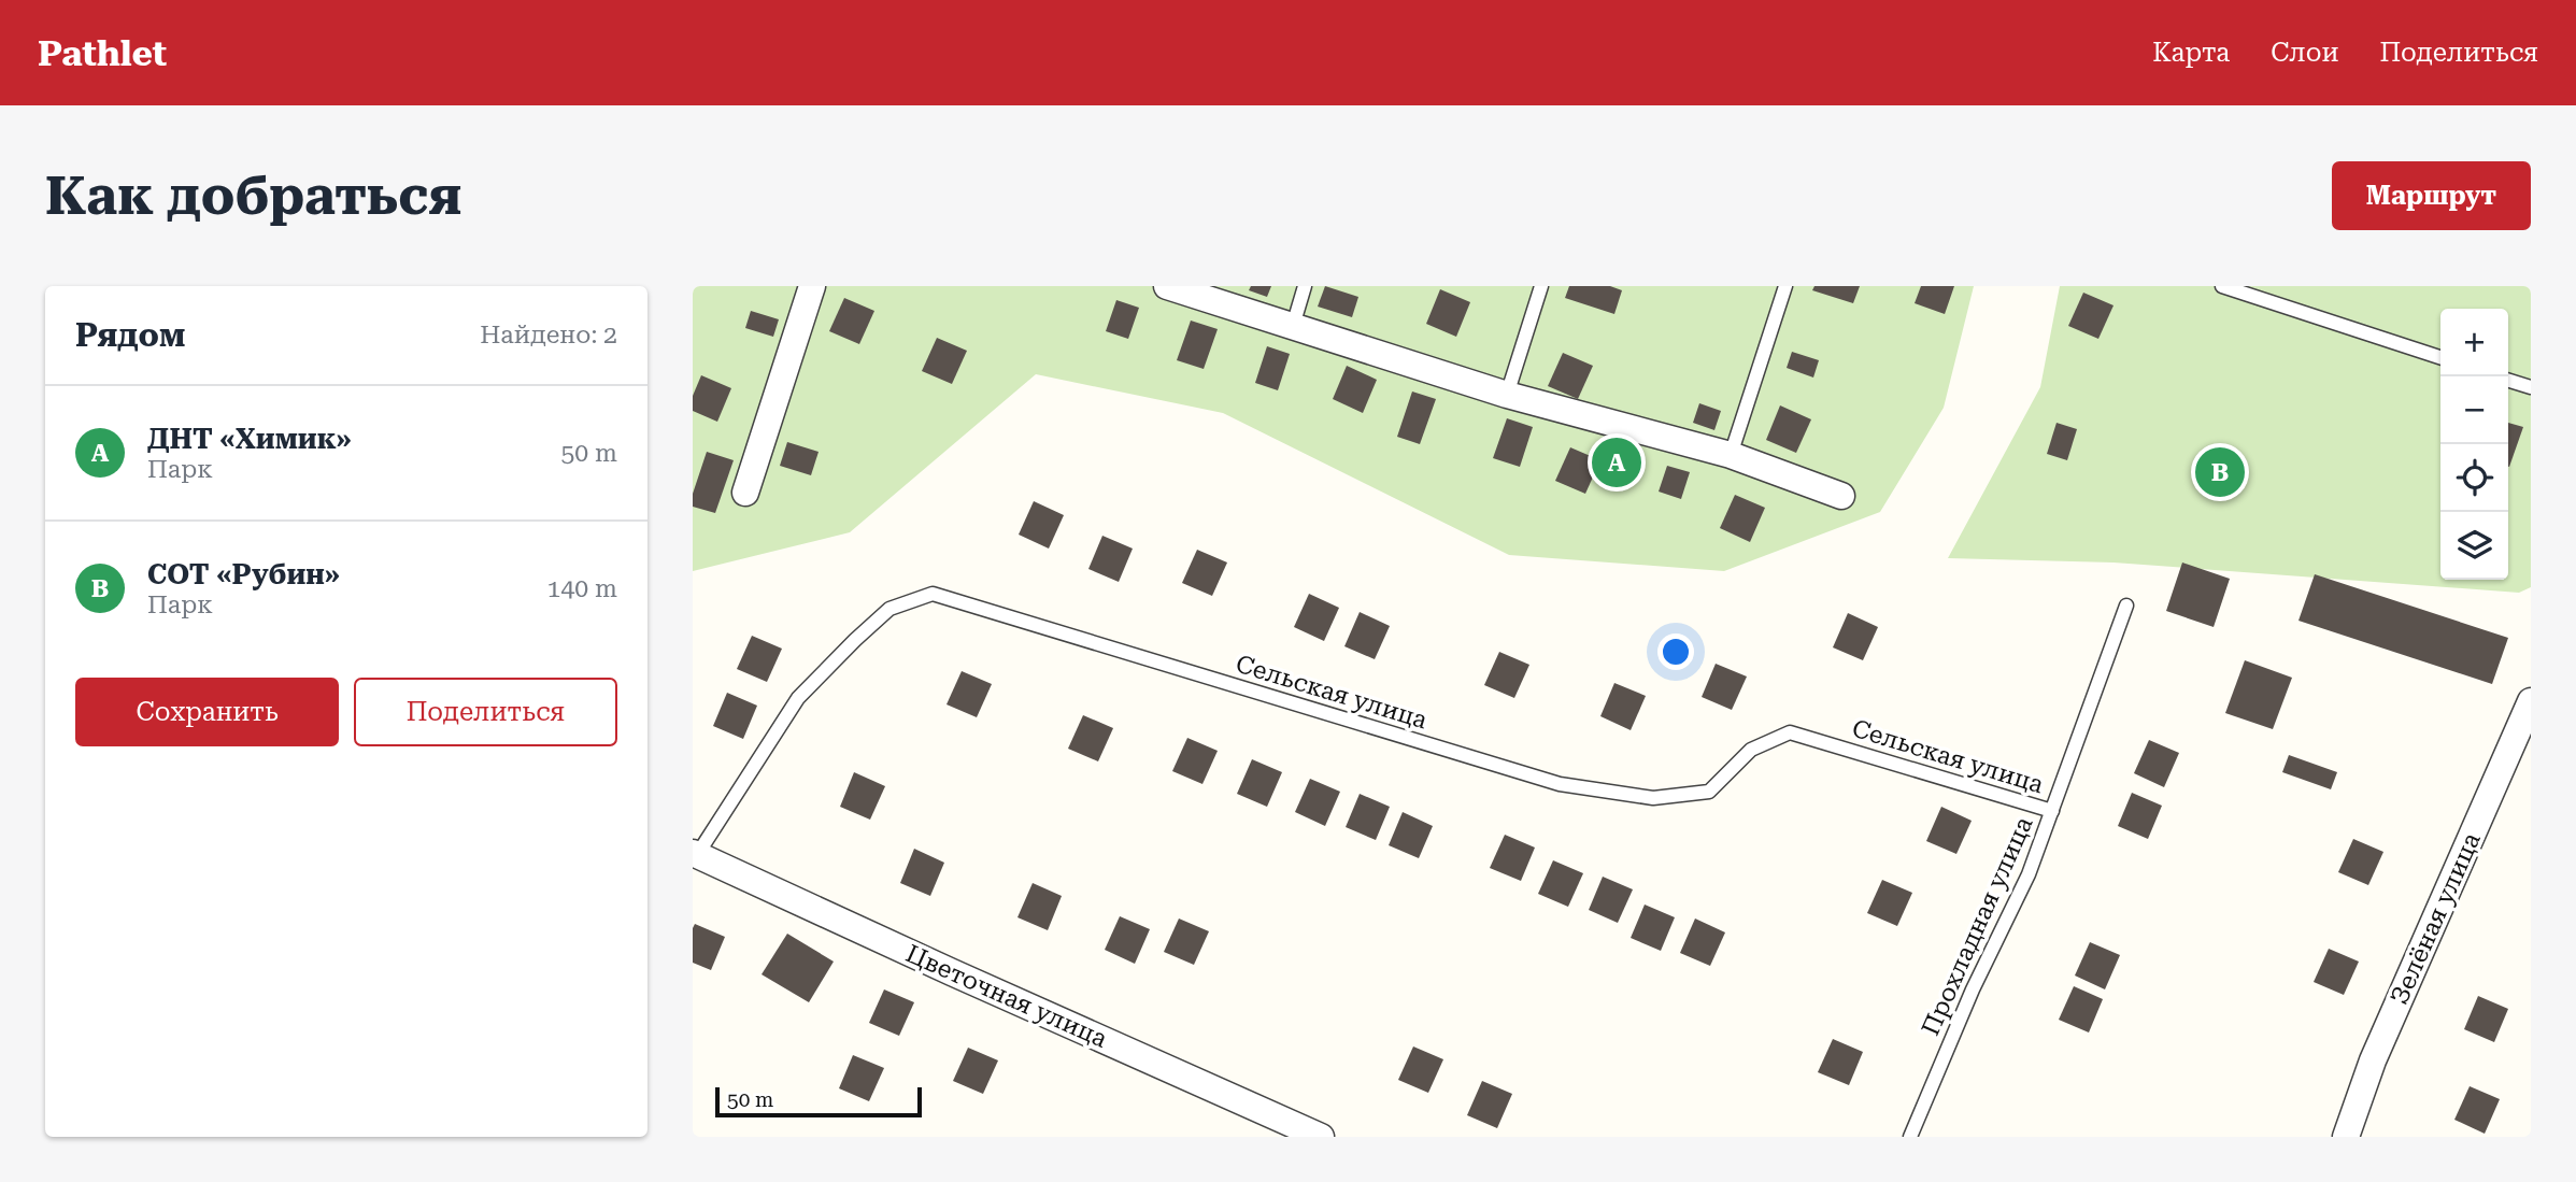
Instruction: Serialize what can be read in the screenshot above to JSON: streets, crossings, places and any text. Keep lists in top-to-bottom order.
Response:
{
  "streets": {
    "street": ["Зелёная улица", "Цветочная улица"],
    "lane": ["Сельская улица", "Прохладная улица"]
  },
  "crossings": [
    ["Сельская улица", "Прохладная улица"],
    ["Сельская улица", "Цветочная улица"]
  ],
  "scale_bar": "50 m",
  "page": {
    "header": "Pathlet",
    "nav": ["Карта", "Слои", "Поделиться"],
    "buttons": [
      "Маршрут",
      ["Сохранить", "Поделиться"]
    ],
    "title": "Как добраться",
    "heading": ["Рядом", "Найдено: 2"],
    "map_buttons": ["+", "−"],
    "list": [
      {
        "mark": "A",
        "name": "ДНТ «Химик»",
        "note": "Парк",
        "value": "50 m"
      },
      {
        "mark": "B",
        "name": "СОТ «Рубин»",
        "note": "Парк",
        "value": "140 m"
      }
    ],
    "pins": ["A", "B"],
    "scale": "50 m"
  }
}
